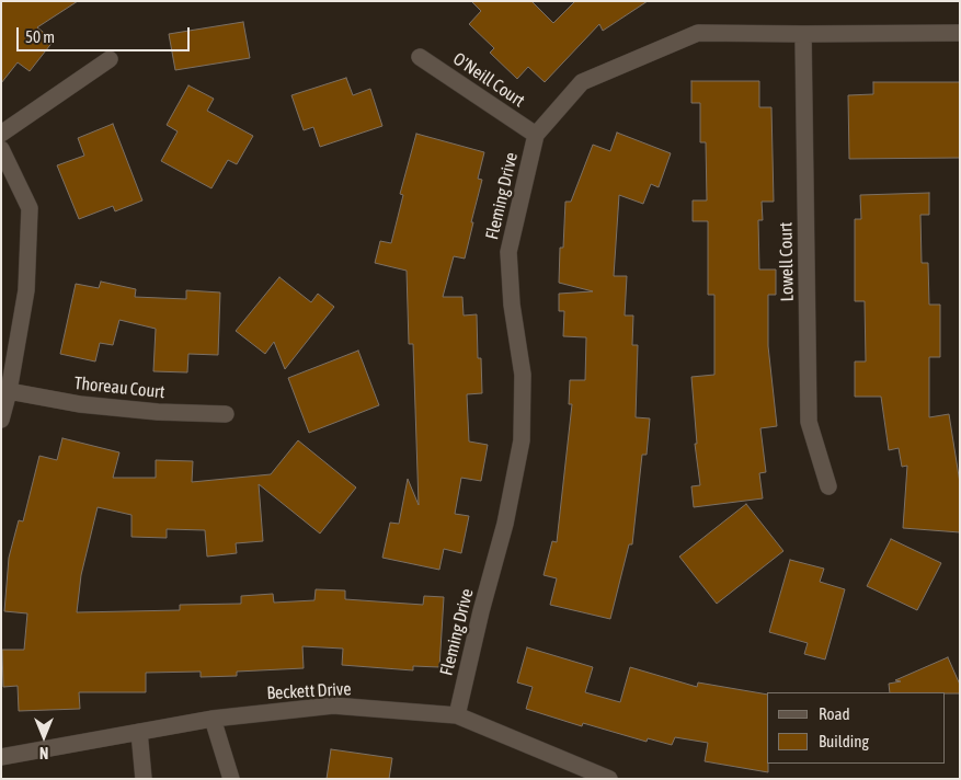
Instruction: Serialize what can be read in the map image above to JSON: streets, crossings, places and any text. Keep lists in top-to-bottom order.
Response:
{
  "streets": {
    "street": [
      "O'Neill Court",
      "Fleming Drive",
      "Lowell Court",
      "Thoreau Court",
      "Beckett Drive"
    ]
  },
  "crossings": [
    ["O'Neill Court", "Fleming Drive"],
    ["Fleming Drive", "Lowell Court"],
    ["Fleming Drive", "Beckett Drive"]
  ],
  "legend": ["Road", "Building"],
  "scale_bar": "50 m",
  "north": "bottom"
}
